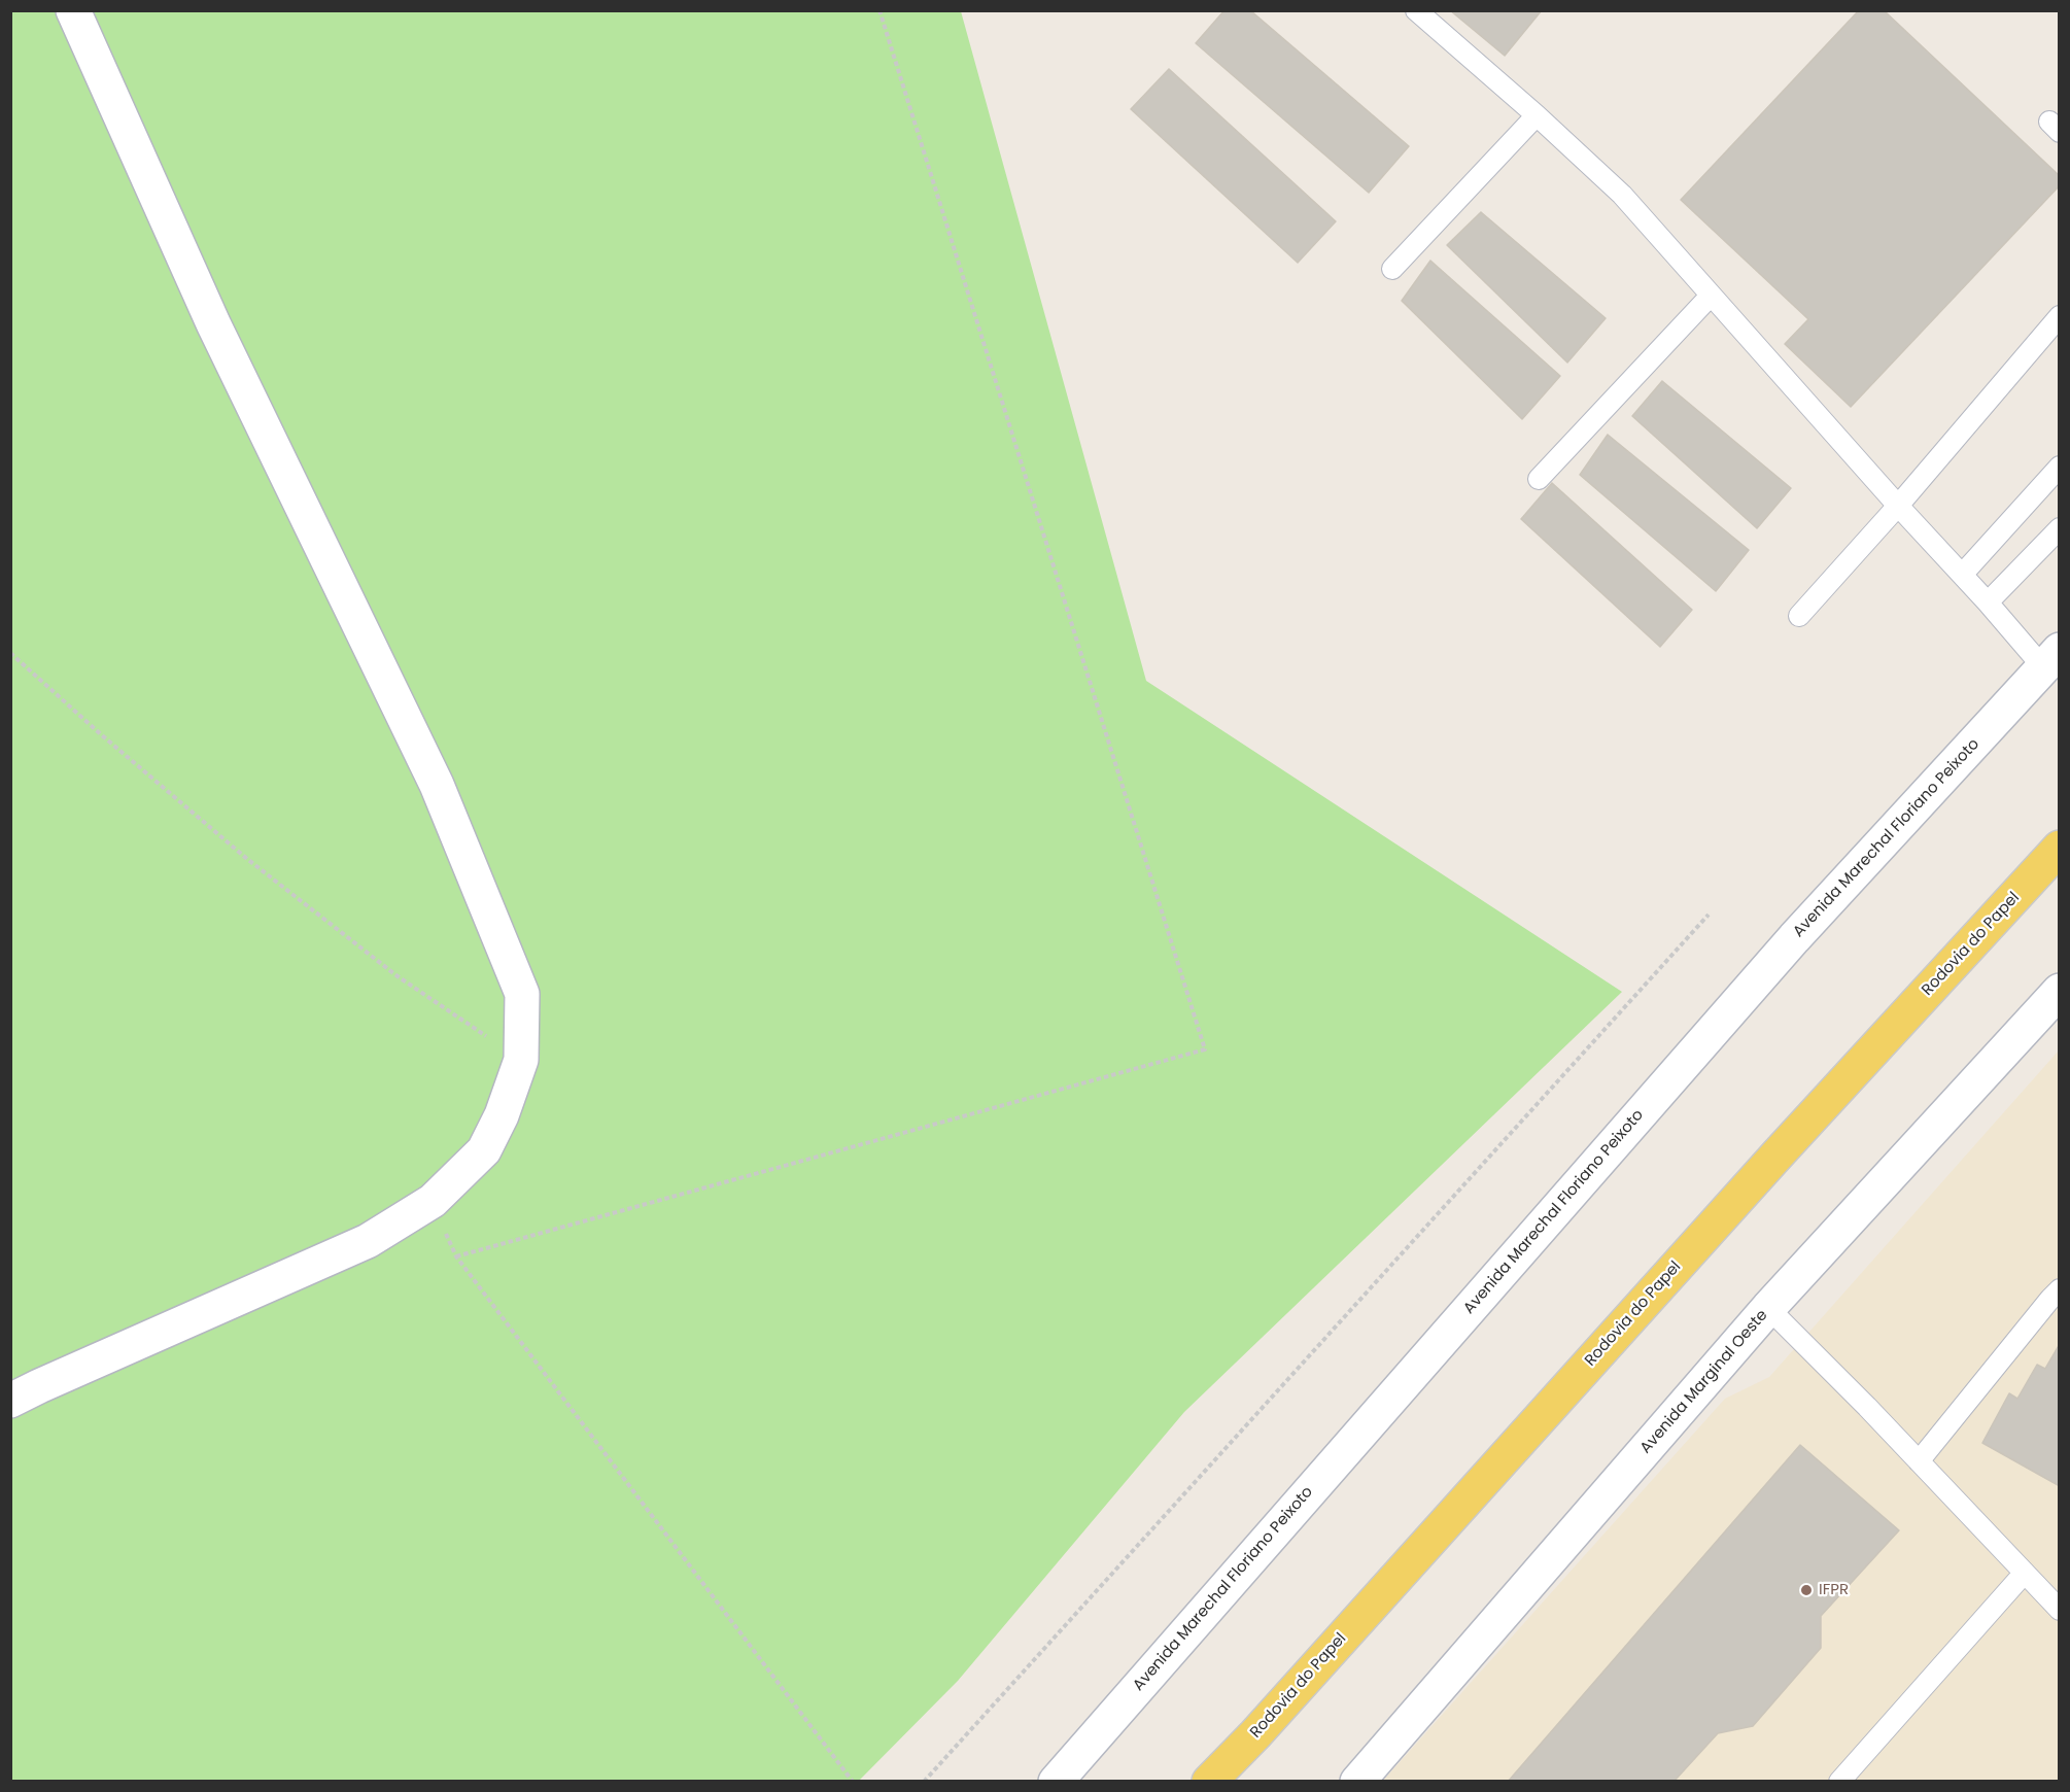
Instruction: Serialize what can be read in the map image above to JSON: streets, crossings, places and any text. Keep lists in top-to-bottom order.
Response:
{
  "streets": {
    "main road": ["Avenida Marechal Floriano Peixoto", "Rodovia do Papel", "Avenida Marginal Oeste"]
  },
  "places": ["IFPR"]
}
